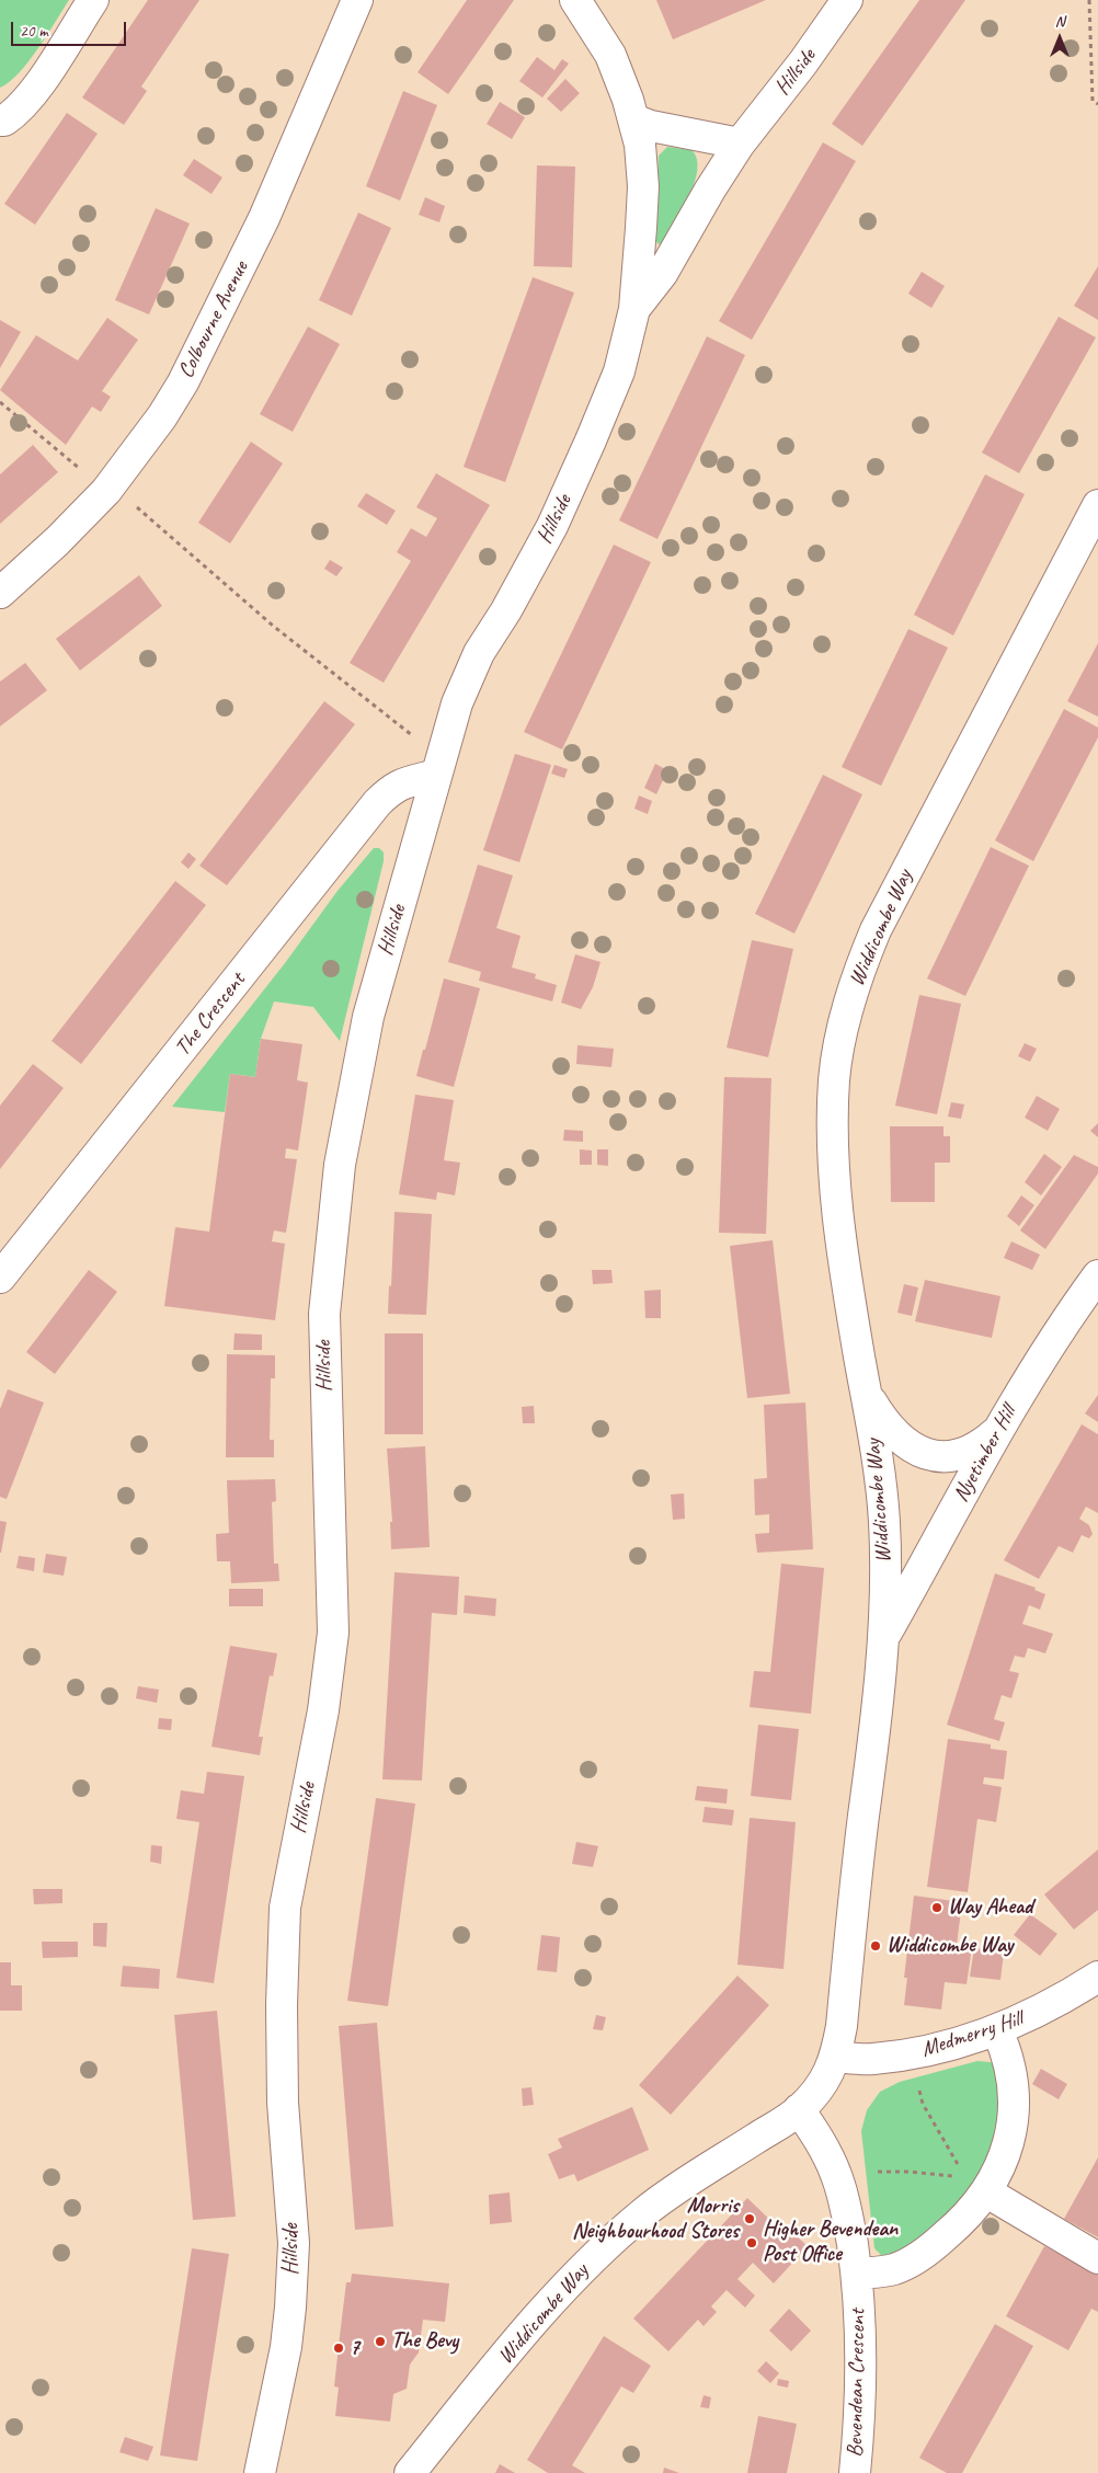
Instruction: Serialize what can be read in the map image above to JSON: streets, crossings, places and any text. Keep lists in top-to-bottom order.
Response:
{
  "streets": {
    "street": [
      "Hillside",
      "Colbourne Avenue",
      "Widdicombe Way",
      "The Crescent",
      "Nyetimber Hill",
      "Medmerry Hill",
      "Bevendean Crescent"
    ]
  },
  "crossings": [
    ["Hillside", "The Crescent"],
    ["Widdicombe Way", "Nyetimber Hill"],
    ["Widdicombe Way", "Medmerry Hill"],
    ["Widdicombe Way", "Bevendean Crescent"]
  ],
  "places": [
    "Way Ahead",
    "Widdicombe Way",
    "Morris Neighbourhood Stores",
    "Higher Bevendean Post Office",
    "The Bevy",
    "7"
  ],
  "scale_bar": "20 m",
  "north": "top"
}
